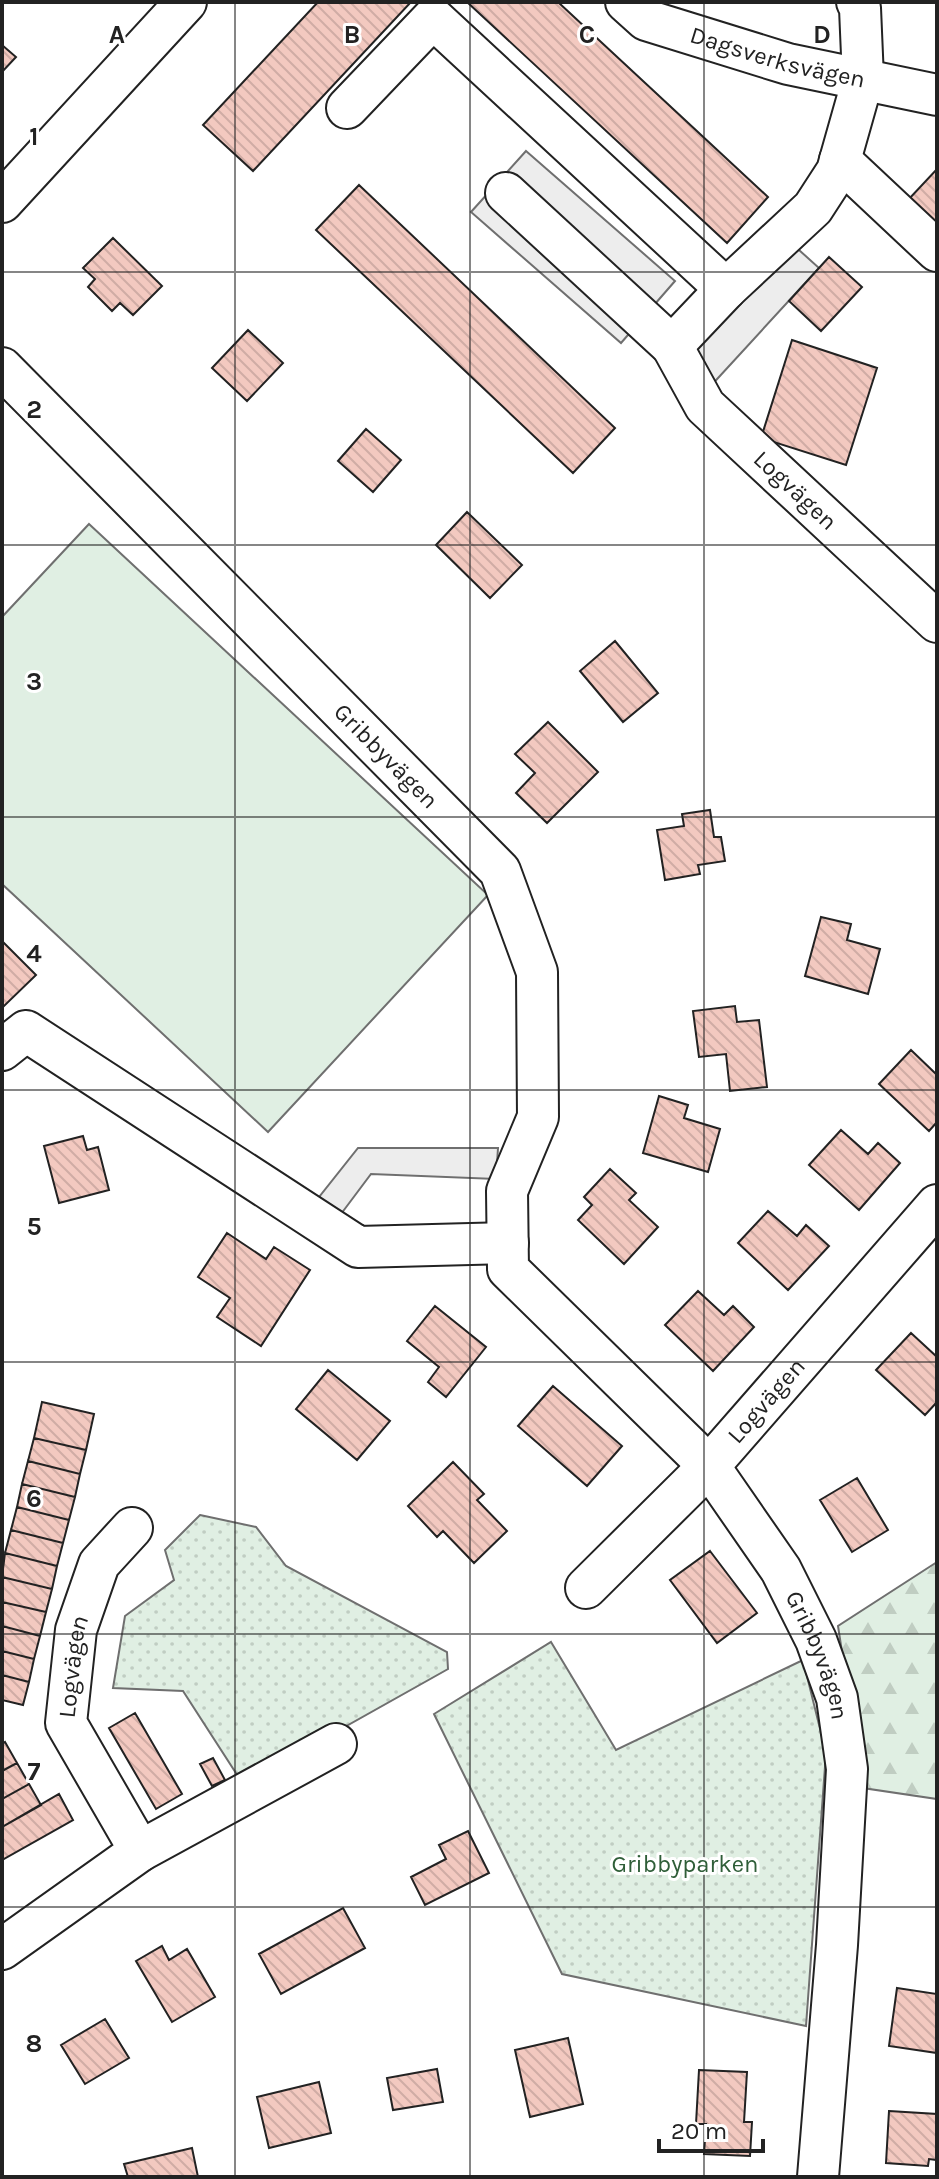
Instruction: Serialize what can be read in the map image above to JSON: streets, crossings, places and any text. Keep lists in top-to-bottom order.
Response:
{
  "streets": {
    "street": ["Dagsverksvägen", "Logvägen", "Gribbyvägen"]
  },
  "crossings": [
    ["Logvägen", "Gribbyvägen"]
  ],
  "parks": ["Gribbyparken"],
  "scale_bar": "20 m",
  "grid": {
    "columns": [
      "A",
      "B",
      "C",
      "D"
    ],
    "rows": [
      "1",
      "2",
      "3",
      "4",
      "5",
      "6",
      "7",
      "8"
    ]
  }
}
